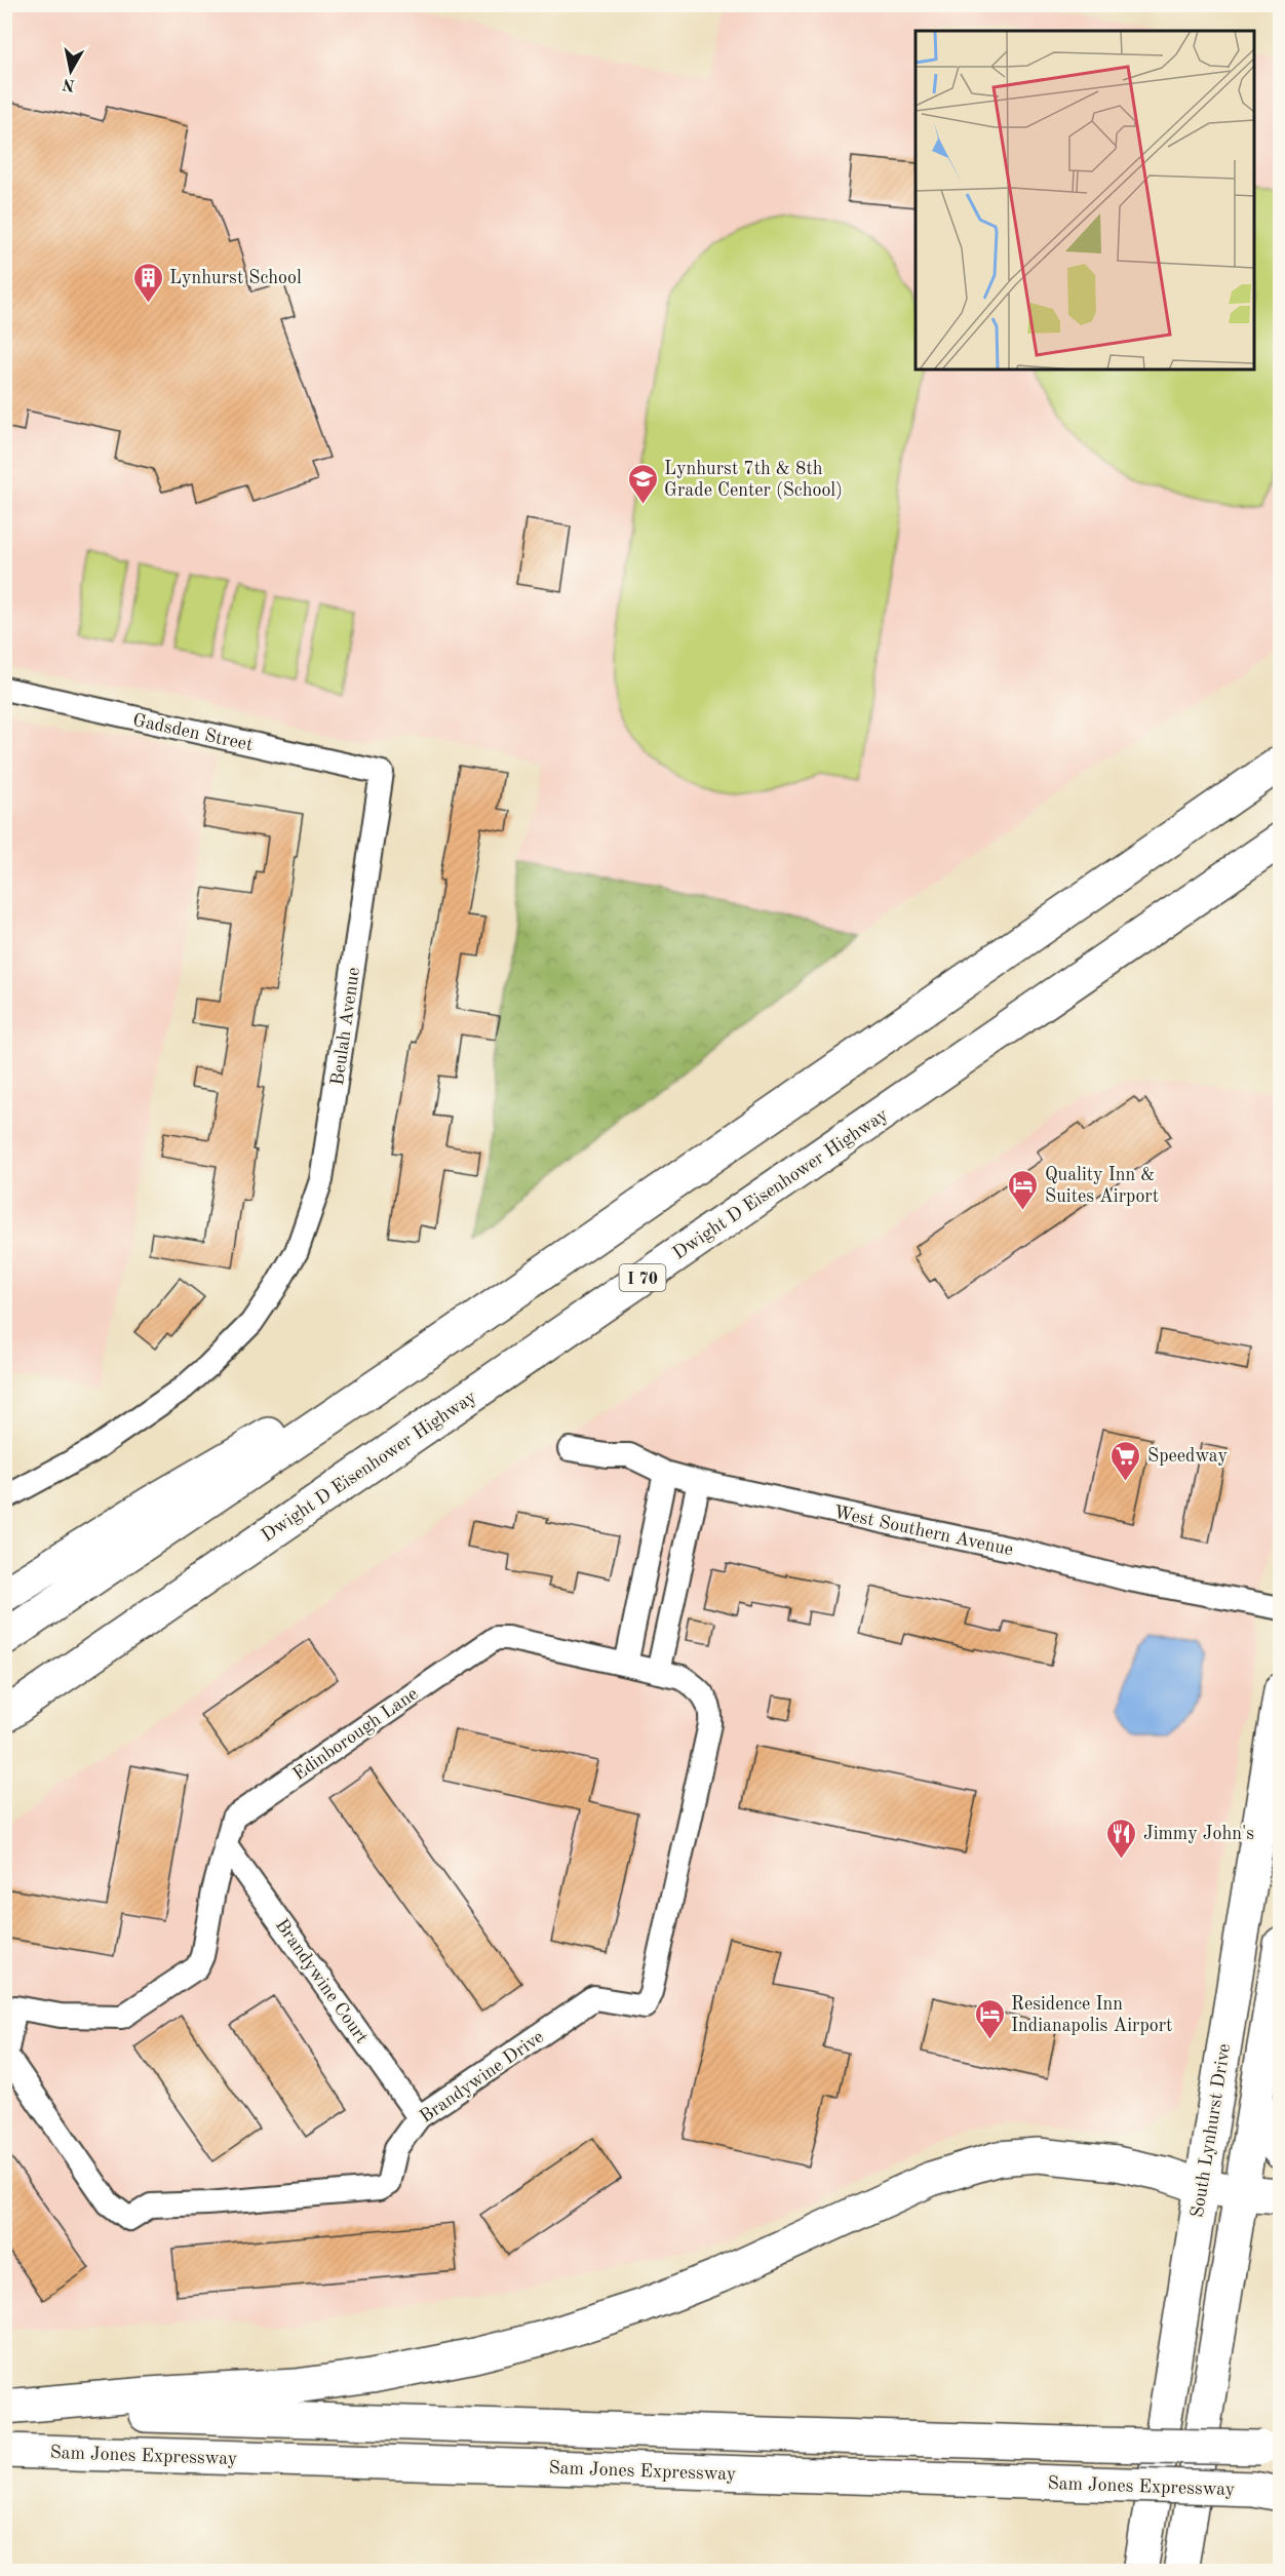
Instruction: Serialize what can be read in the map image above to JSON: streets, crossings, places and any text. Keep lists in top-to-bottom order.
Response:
{
  "streets": {
    "main road": [
      "Dwight D Eisenhower Highway",
      "I 70",
      "South Lynhurst Drive",
      "Sam Jones Expressway"
    ],
    "street": [
      "Gadsden Street",
      "Beulah Avenue",
      "West Southern Avenue",
      "Edinborough Lane",
      "Brandywine Court",
      "Brandywine Drive"
    ]
  },
  "crossings": [
    ["Gadsden Street", "Beulah Avenue"],
    ["Edinborough Lane", "Brandywine Court"],
    ["Edinborough Lane", "Brandywine Drive"],
    ["Brandywine Court", "Brandywine Drive"]
  ],
  "places": {
    "building": ["Lynhurst School"],
    "school or university": ["Lynhurst 7th & 8th Grade Center (School)"],
    "hotel": ["Quality Inn & Suites Airport", "Residence Inn Indianapolis Airport"],
    "supermarket": ["Speedway"],
    "restaurant": ["Jimmy John's"]
  },
  "north": "bottom"
}
